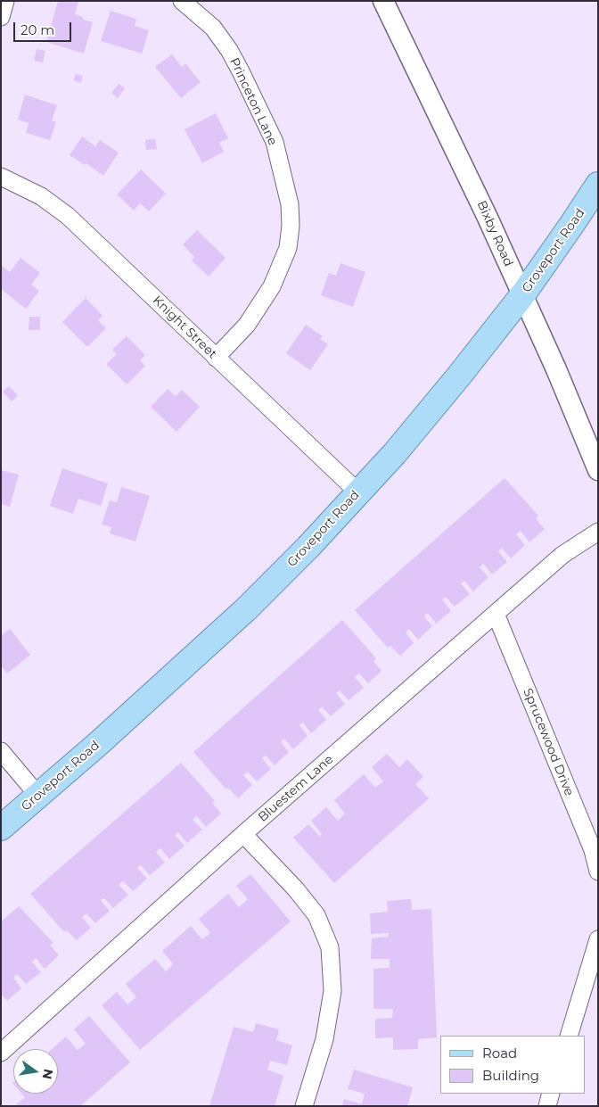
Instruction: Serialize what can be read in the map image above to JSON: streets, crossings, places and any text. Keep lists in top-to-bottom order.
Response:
{
  "streets": {
    "main road": ["Groveport Road"],
    "street": [
      "Princeton Lane",
      "Bixby Road",
      "Knight Street",
      "Sprucewood Drive",
      "Bluestem Lane"
    ]
  },
  "crossings": [
    ["Princeton Lane", "Knight Street"],
    ["Bixby Road", "Groveport Road"],
    ["Groveport Road", "Knight Street"],
    ["Sprucewood Drive", "Bluestem Lane"]
  ],
  "legend": ["Road", "Building"],
  "scale_bar": "20 m",
  "north": "right"
}
